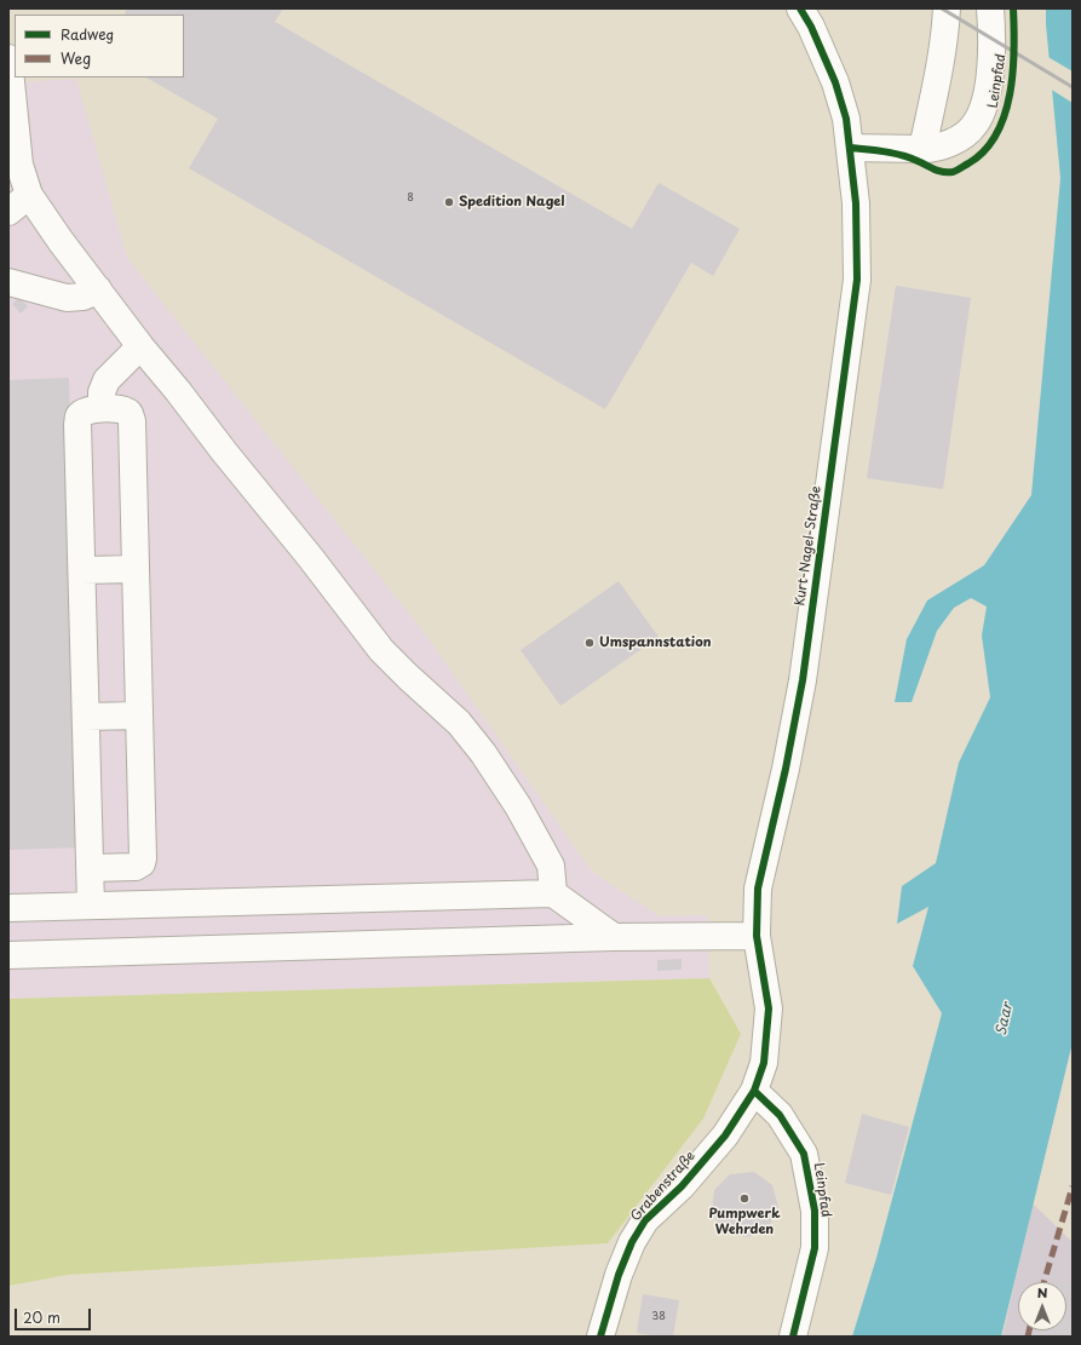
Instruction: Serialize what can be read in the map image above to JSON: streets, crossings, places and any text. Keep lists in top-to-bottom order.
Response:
{
  "streets": {
    "street": ["Leinpfad", "Kurt-Nagel-Straße", "Grabenstraße"]
  },
  "crossings": [
    ["Leinpfad", "Kurt-Nagel-Straße"],
    ["Leinpfad", "Grabenstraße"],
    ["Kurt-Nagel-Straße", "Grabenstraße"]
  ],
  "water": ["Saar"],
  "places": ["Spedition Nagel", "Umspannstation", "Pumpwerk Wehrden"],
  "house_numbers": ["8", "38"],
  "legend": ["Radweg", "Weg"],
  "scale_bar": "20 m",
  "north": "top"
}
